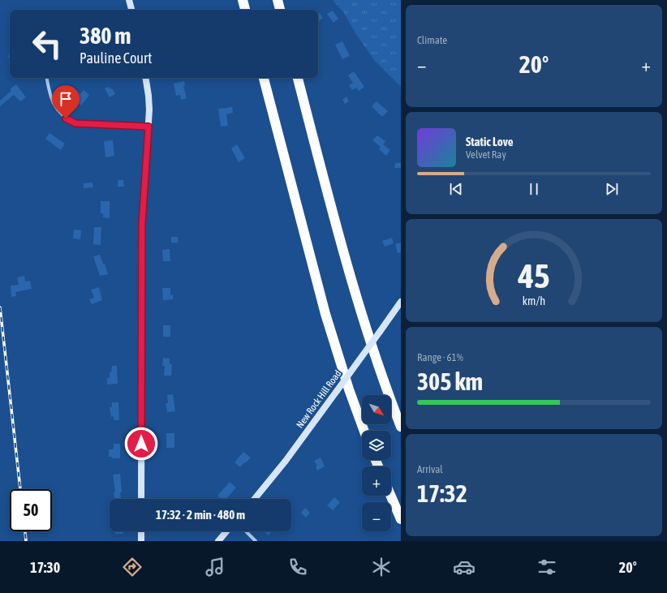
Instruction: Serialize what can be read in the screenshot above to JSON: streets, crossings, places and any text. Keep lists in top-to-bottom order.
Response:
{
  "streets": {
    "main road": ["New Rock Hill Road"]
  },
  "north": "bottom right",
  "page": {
    "tile": [
      "Climate",
      ["Range · 61%", "305 km"],
      ["Arrival", "17:32"]
    ],
    "turn": ["380 m", "Pauline Court"],
    "heat": ["−", "20°", "+"],
    "song": ["Static Love", "Velvet Ray"],
    "map_buttons": ["+", "−"],
    "limit": "50",
    "trip": "17:32 · 2 min · 480 m",
    "tabs": ["17:30", "20°"],
    "gauge": ["45", "km/h"]
  }
}
